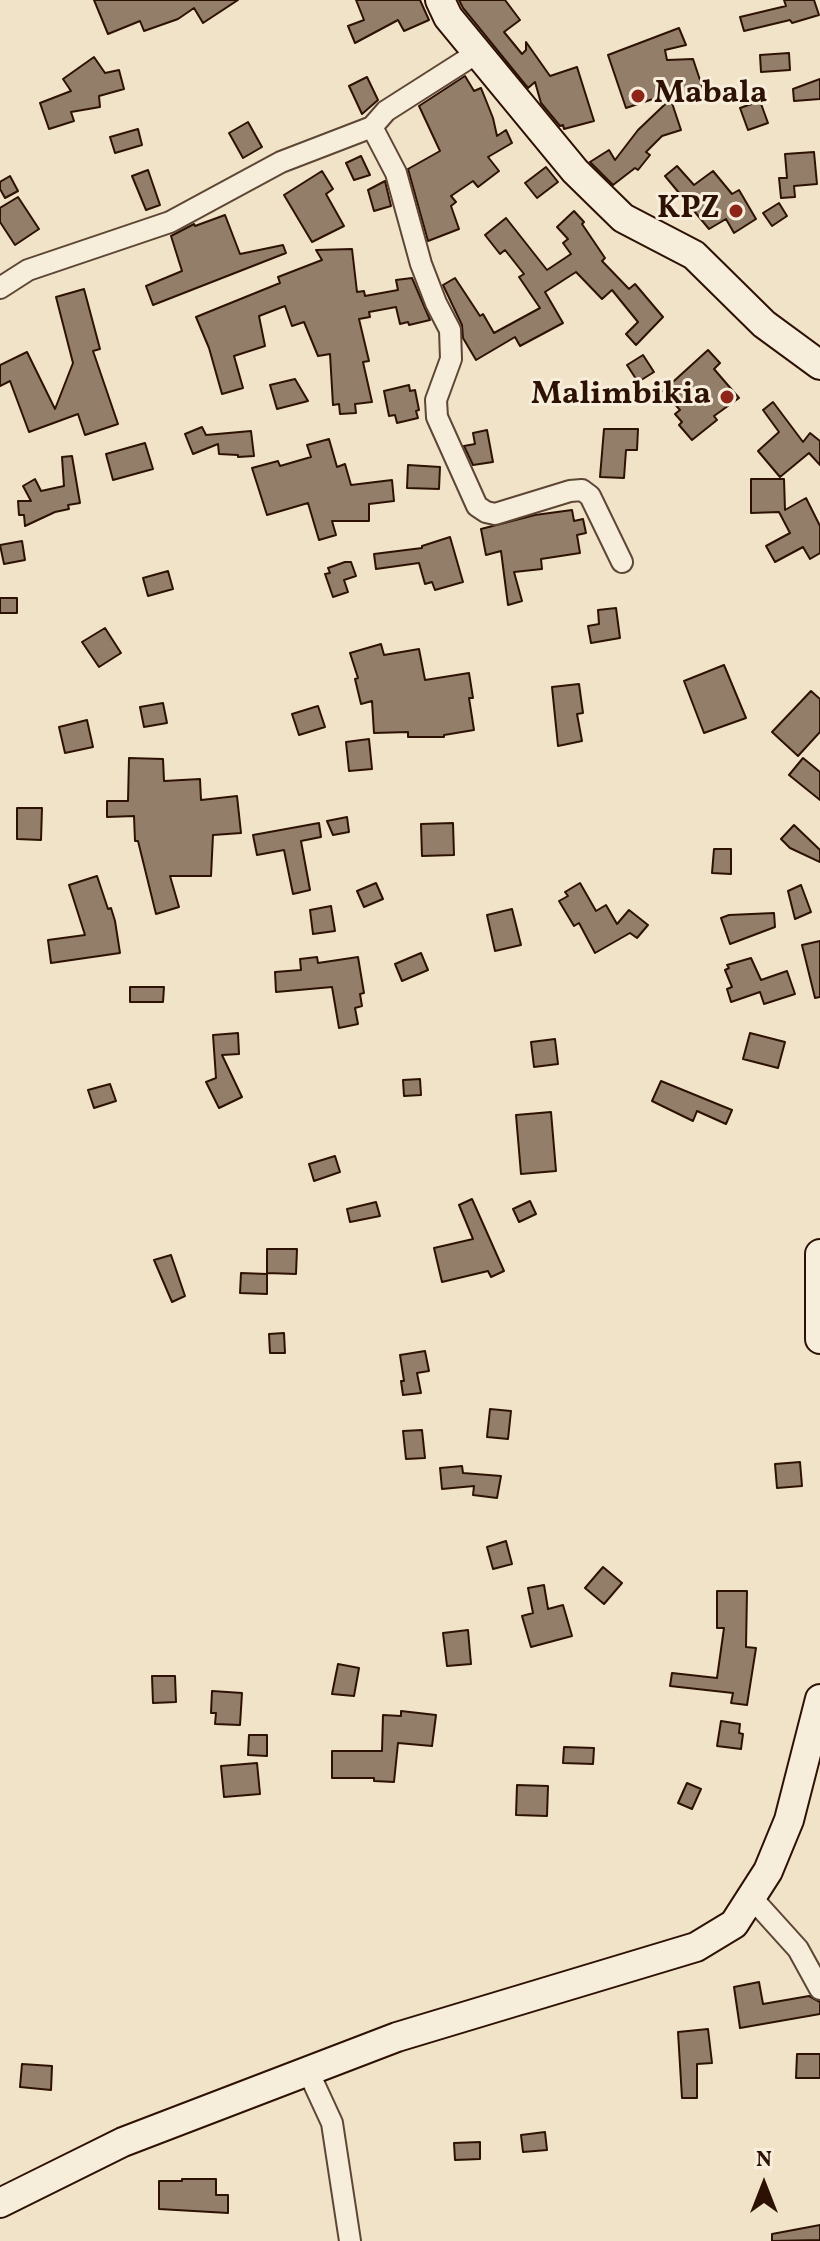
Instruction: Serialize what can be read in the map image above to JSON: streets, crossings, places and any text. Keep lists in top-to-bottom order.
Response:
{
  "places": ["Mabala", "KPZ", "Malimbikia"],
  "north": "top"
}
